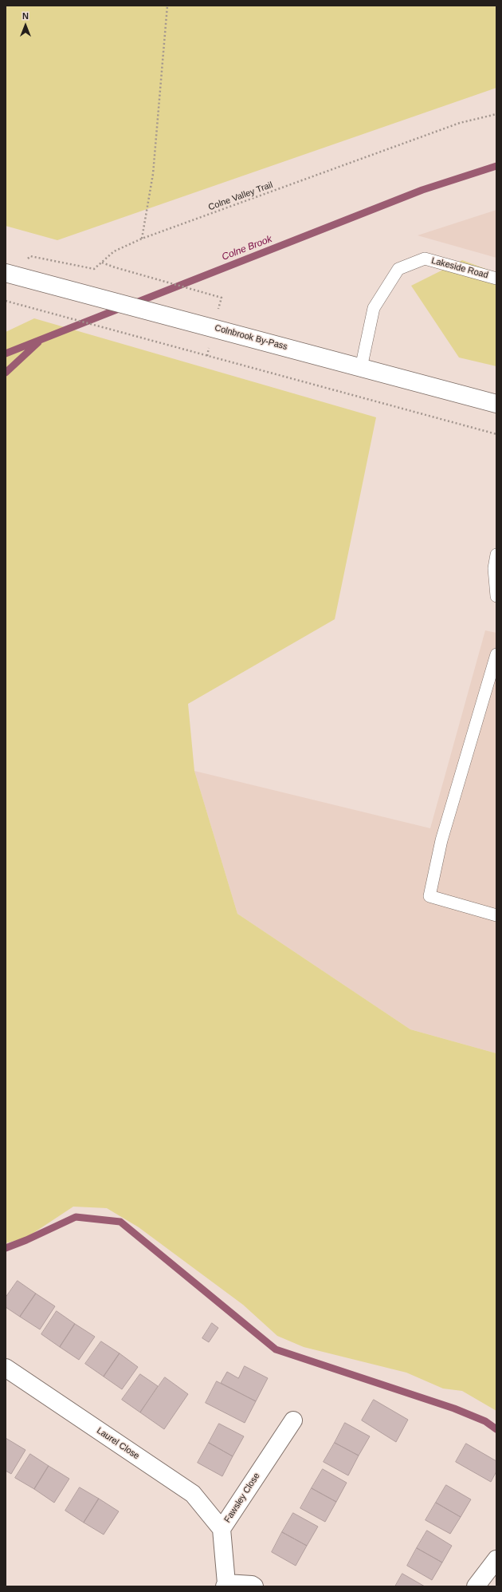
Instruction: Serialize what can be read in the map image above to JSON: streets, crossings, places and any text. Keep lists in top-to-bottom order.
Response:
{
  "streets": {
    "main road": ["Colnbrook By-Pass", "Laurel Close", "Fawsley Close"],
    "lane": ["Lakeside Road"],
    "path": ["Colne Valley Trail"]
  },
  "crossings": [
    ["Colne Valley Trail", "Colnbrook By-Pass"],
    ["Lakeside Road", "Colnbrook By-Pass"],
    ["Laurel Close", "Fawsley Close"]
  ],
  "water": ["Colne Brook"],
  "north": "top"
}
